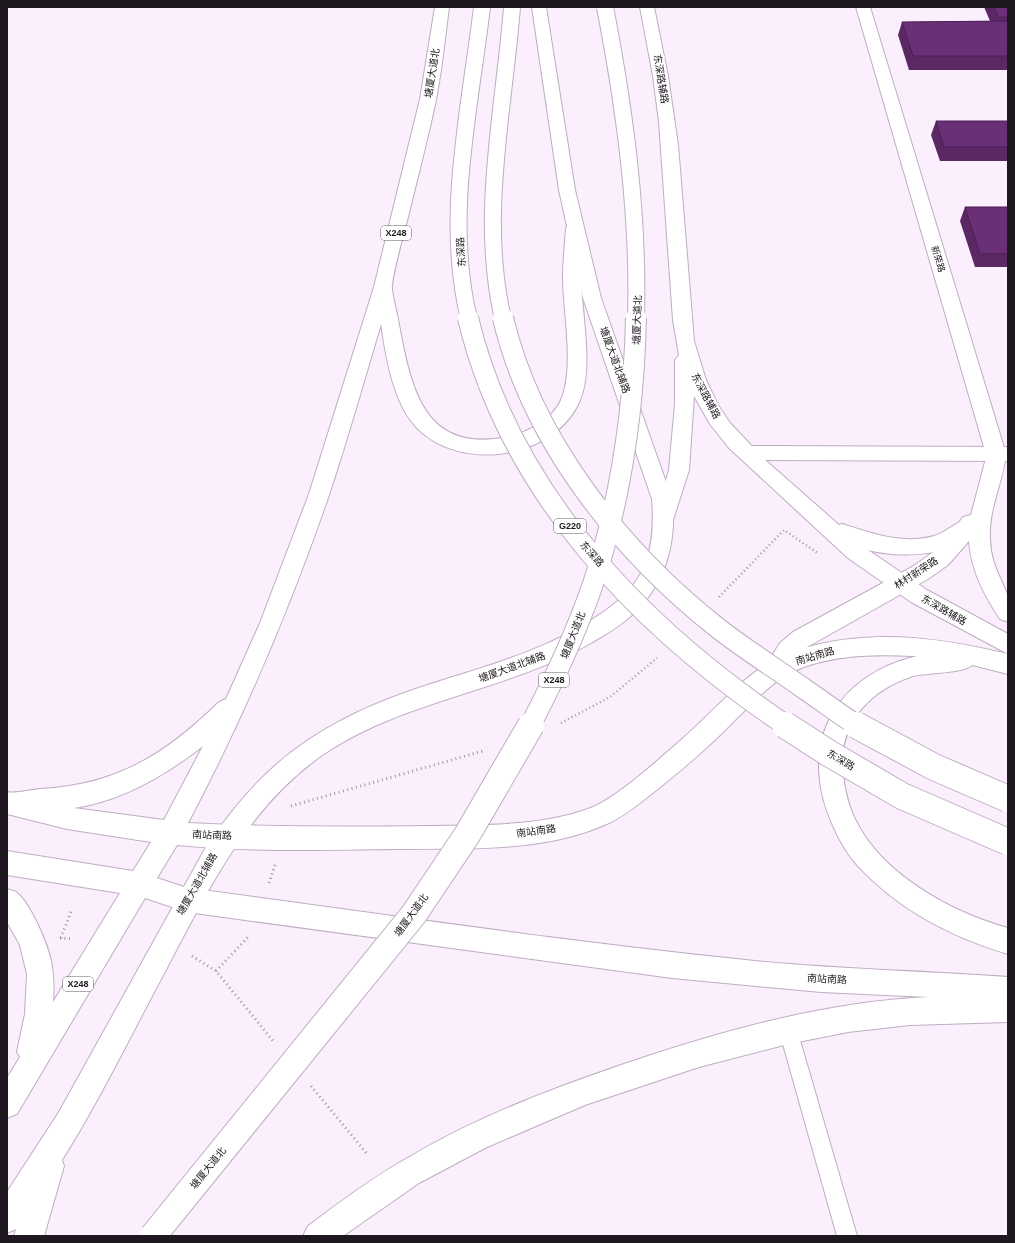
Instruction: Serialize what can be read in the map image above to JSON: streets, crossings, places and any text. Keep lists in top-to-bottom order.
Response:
{
  "streets": {
    "main road": [
      "塘厦大道北",
      "东深路辅路",
      "X248",
      "东深路",
      "新荣路",
      "塘厦大道北辅路",
      "G220",
      "林村新荣路",
      "南站南路"
    ]
  },
  "crossings": [
    ["塘厦大道北", "南站南路"],
    ["东深路辅路", "林村新荣路"],
    ["东深路辅路", "南站南路"],
    ["新荣路", "林村新荣路"],
    ["塘厦大道北辅路", "南站南路"],
    ["林村新荣路", "南站南路"]
  ]
}
